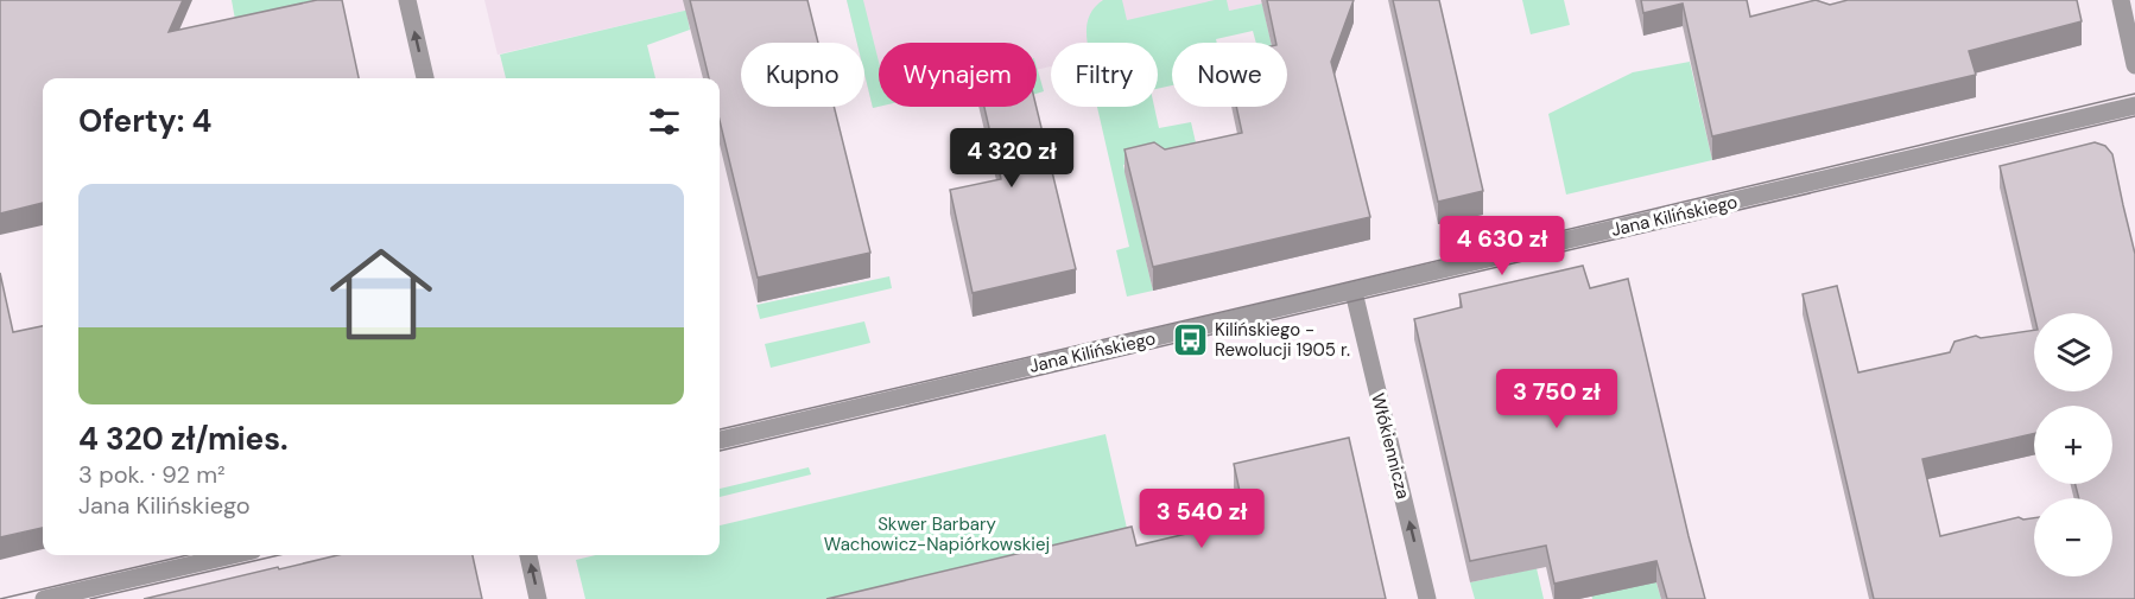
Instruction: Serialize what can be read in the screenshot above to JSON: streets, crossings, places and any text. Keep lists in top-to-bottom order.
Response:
{
  "streets": {
    "street": ["Jana Kilińskiego", "Włókiennicza"]
  },
  "crossings": [
    ["Jana Kilińskiego", "Włókiennicza"]
  ],
  "one_way": ["Włókiennicza"],
  "parks": ["Skwer Barbary Wachowicz-Napiórkowskiej"],
  "places": {
    "bus stop": ["Kilińskiego - Rewolucji 1905 r."]
  },
  "page": {
    "chip": [
      "Kupno",
      "Wynajem",
      "Filtry",
      "Nowe"
    ],
    "heading": "Oferty: 4",
    "price": [
      "4 320 zł",
      "4 630 zł",
      "3 750 zł",
      "3 540 zł"
    ],
    "list": [
      {
        "name": "4 320 zł/mies.",
        "note": "3 pok. · 92 m² · Jana Kilińskiego"
      }
    ],
    "map_buttons": ["+", "−"]
  }
}
